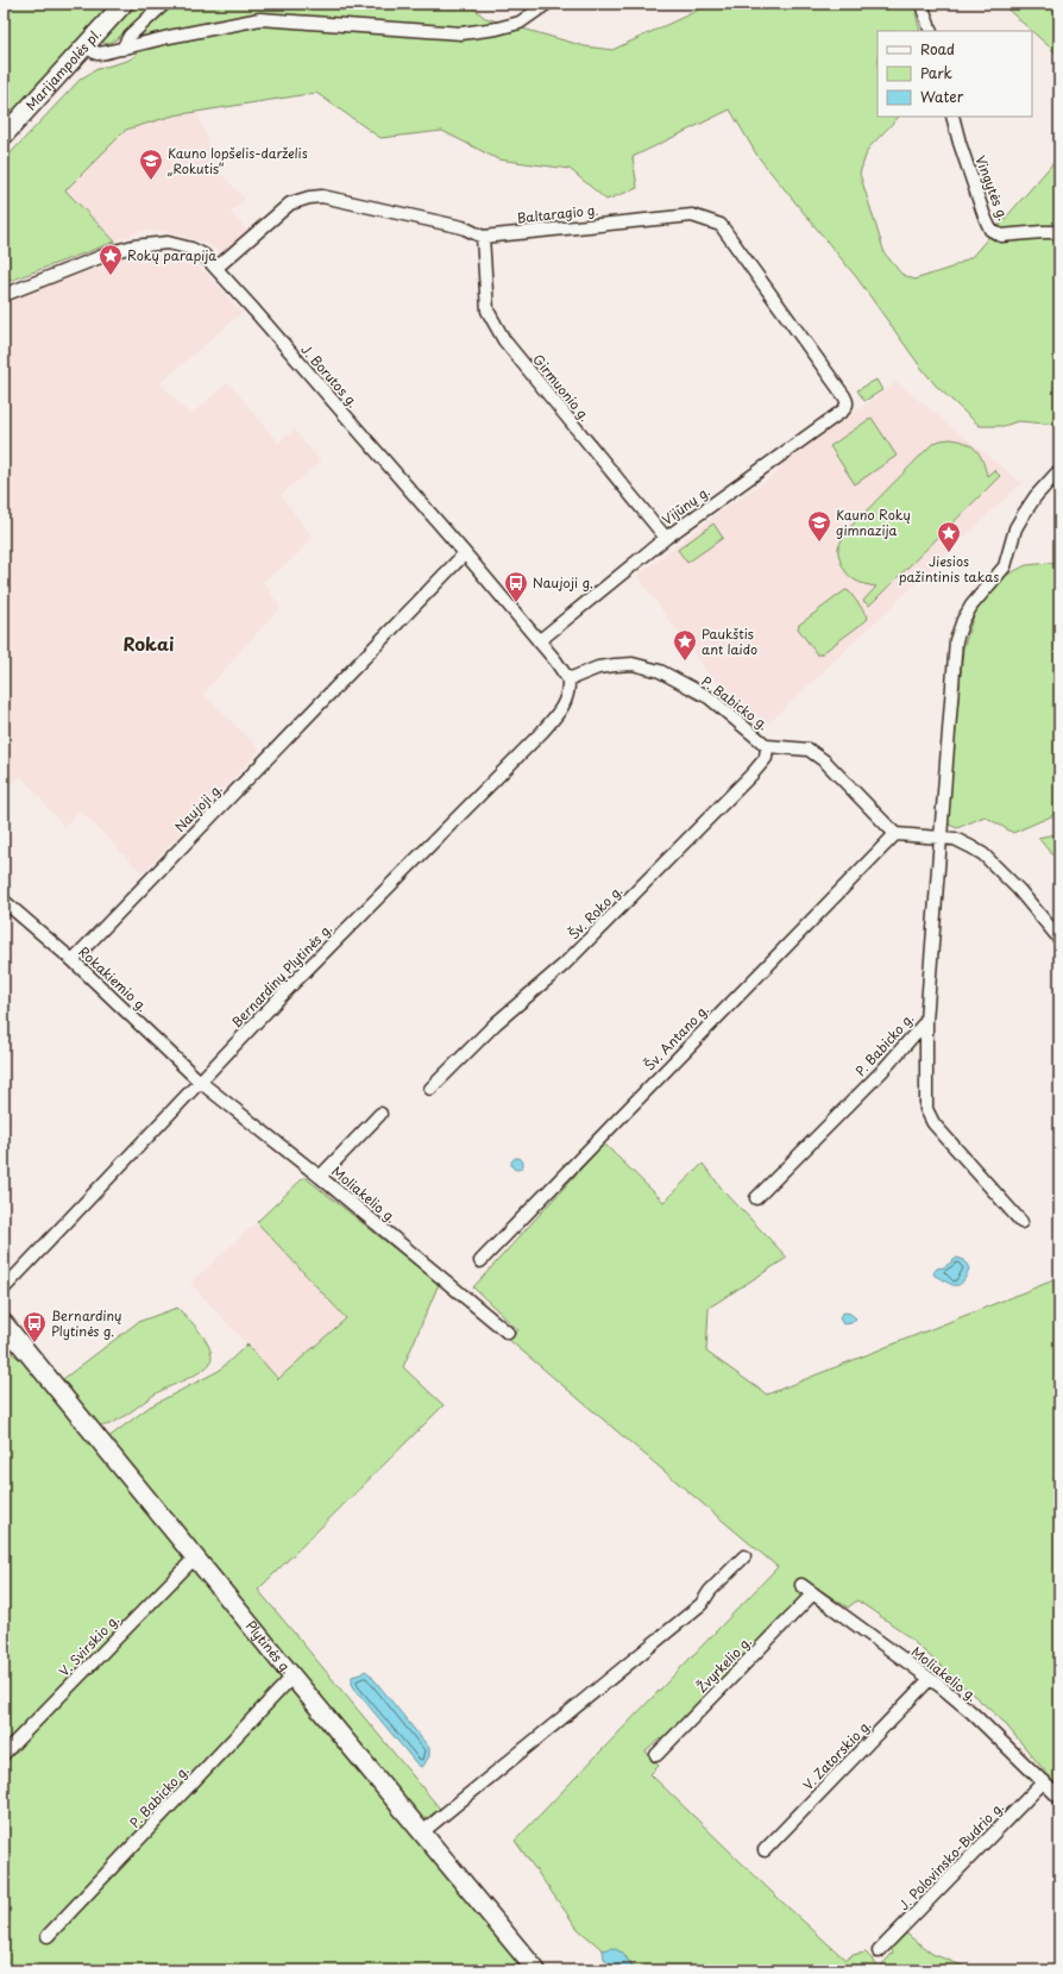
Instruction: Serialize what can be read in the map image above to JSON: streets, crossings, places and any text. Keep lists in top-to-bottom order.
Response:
{
  "streets": {
    "main road": ["Marijampolės pl.", "Plytinės g."],
    "street": [
      "Vingytės g.",
      "Baltaragio g.",
      "J. Borutos g.",
      "Girmuonio g.",
      "Vijūnų g.",
      "P. Babicko g.",
      "Naujoji g.",
      "Šv. Roko g.",
      "Bernardinų Plytinės g.",
      "Rokakiemio g.",
      "Šv. Antano g.",
      "Moliakelio g.",
      "V. Svirskio g.",
      "Žvyrkelio g.",
      "V. Zatorskio g.",
      "J. Polovinsko-Budrio g."
    ]
  },
  "crossings": [
    ["Baltaragio g.", "Girmuonio g."],
    ["Baltaragio g.", "Vijūnų g."],
    ["J. Borutos g.", "Vijūnų g."],
    ["J. Borutos g.", "P. Babicko g."],
    ["J. Borutos g.", "Naujoji g."],
    ["J. Borutos g.", "Bernardinų Plytinės g."],
    ["Girmuonio g.", "Vijūnų g."],
    ["P. Babicko g.", "Šv. Roko g."],
    ["P. Babicko g.", "Bernardinų Plytinės g."],
    ["P. Babicko g.", "Šv. Antano g."],
    ["P. Babicko g.", "Plytinės g."],
    ["Naujoji g.", "Rokakiemio g."],
    ["Bernardinų Plytinės g.", "Rokakiemio g."],
    ["Bernardinų Plytinės g.", "Moliakelio g."],
    ["Rokakiemio g.", "Moliakelio g."],
    ["Moliakelio g.", "Žvyrkelio g."],
    ["Moliakelio g.", "V. Zatorskio g."],
    ["Moliakelio g.", "J. Polovinsko-Budrio g."],
    ["V. Svirskio g.", "Plytinės g."]
  ],
  "districts": ["Rokai"],
  "places": {
    "school or university": ["Kauno lopšelis-darželis „Rokutis“", "Kauno Rokų gimnazija"],
    "place": ["Rokų parapija", "Jiesios pažintinis takas", "Paukštis ant laido"],
    "bus stop": ["Naujoji g.", "Bernardinų Plytinės g."]
  },
  "legend": ["Road", "Park", "Water"]
}
